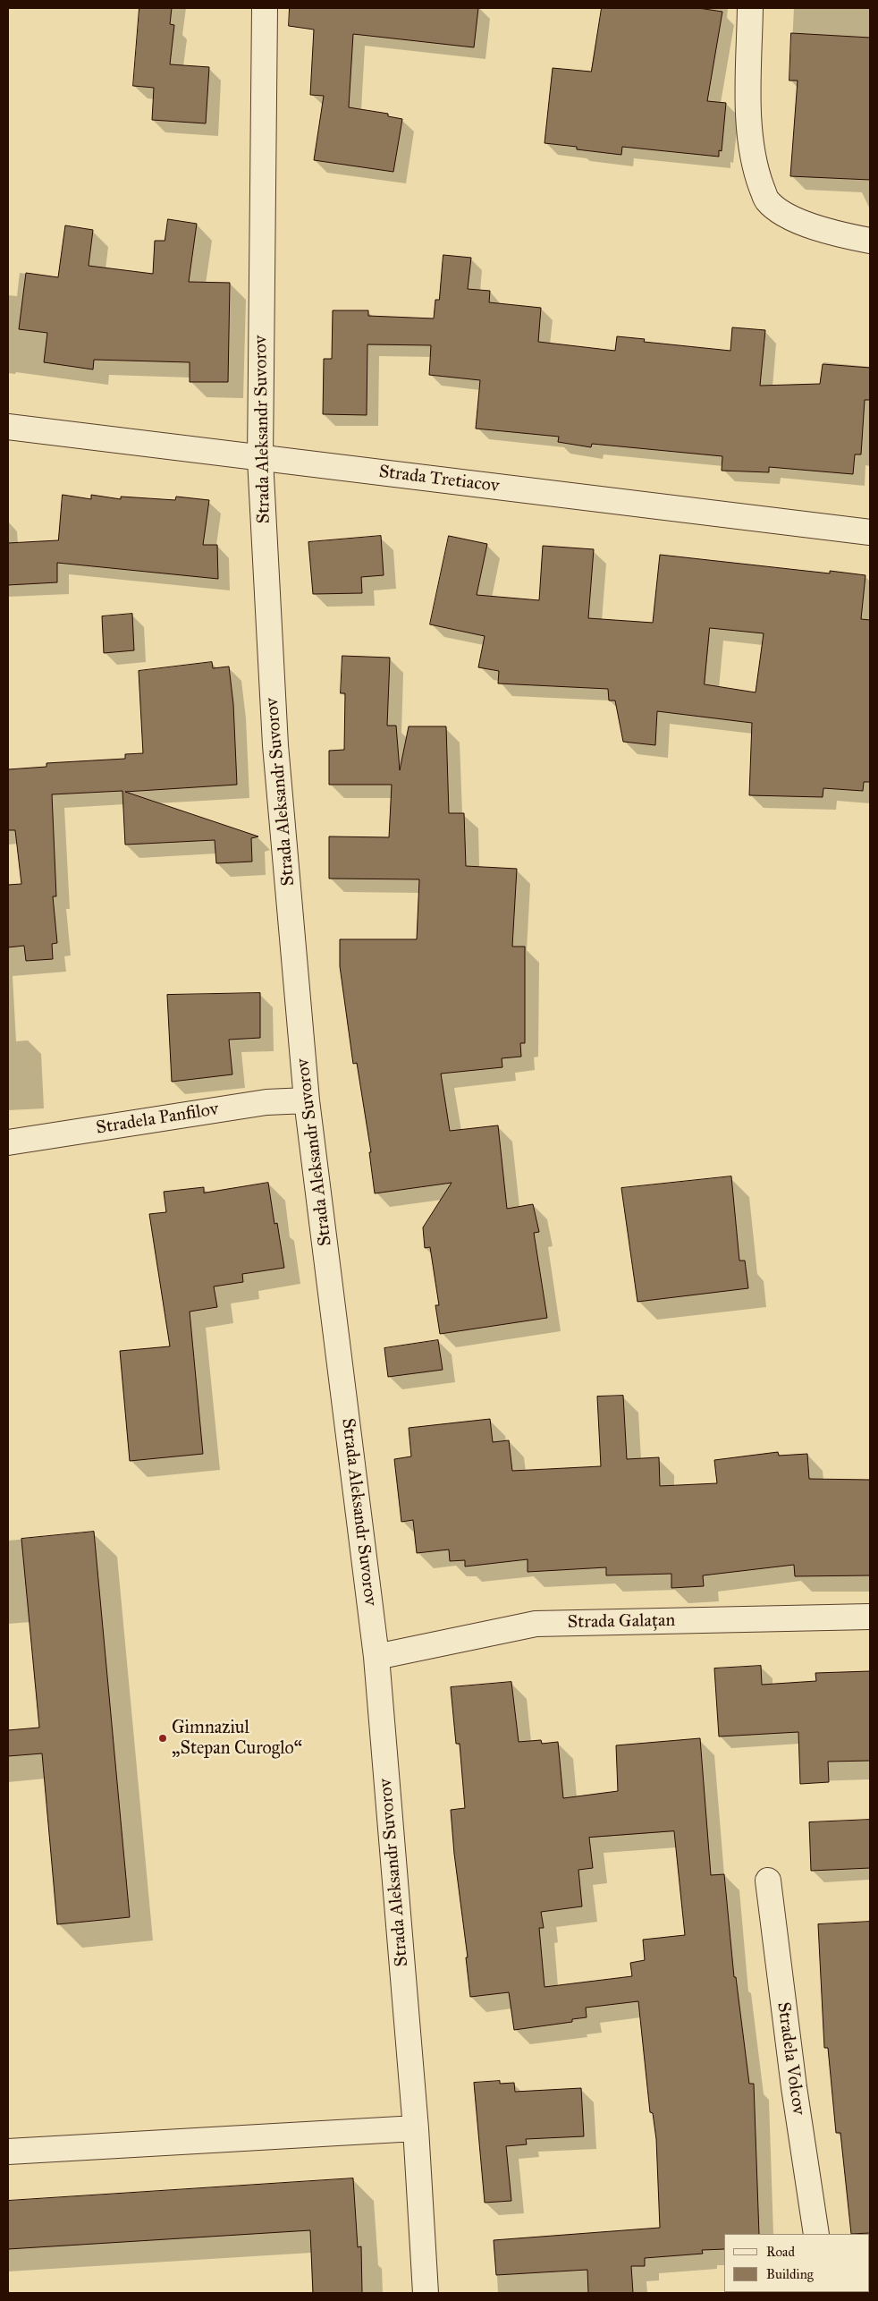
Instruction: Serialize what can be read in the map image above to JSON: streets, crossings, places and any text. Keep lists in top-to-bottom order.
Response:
{
  "streets": {
    "street": [
      "Strada Aleksandr Suvorov",
      "Strada Tretiacov",
      "Stradela Panfilov",
      "Strada Galațan",
      "Stradela Volcov"
    ]
  },
  "crossings": [
    ["Strada Aleksandr Suvorov", "Strada Tretiacov"],
    ["Strada Aleksandr Suvorov", "Stradela Panfilov"],
    ["Strada Aleksandr Suvorov", "Strada Galațan"]
  ],
  "places": ["Gimnaziul „Stepan Curoglo“"],
  "legend": ["Road", "Building"]
}
